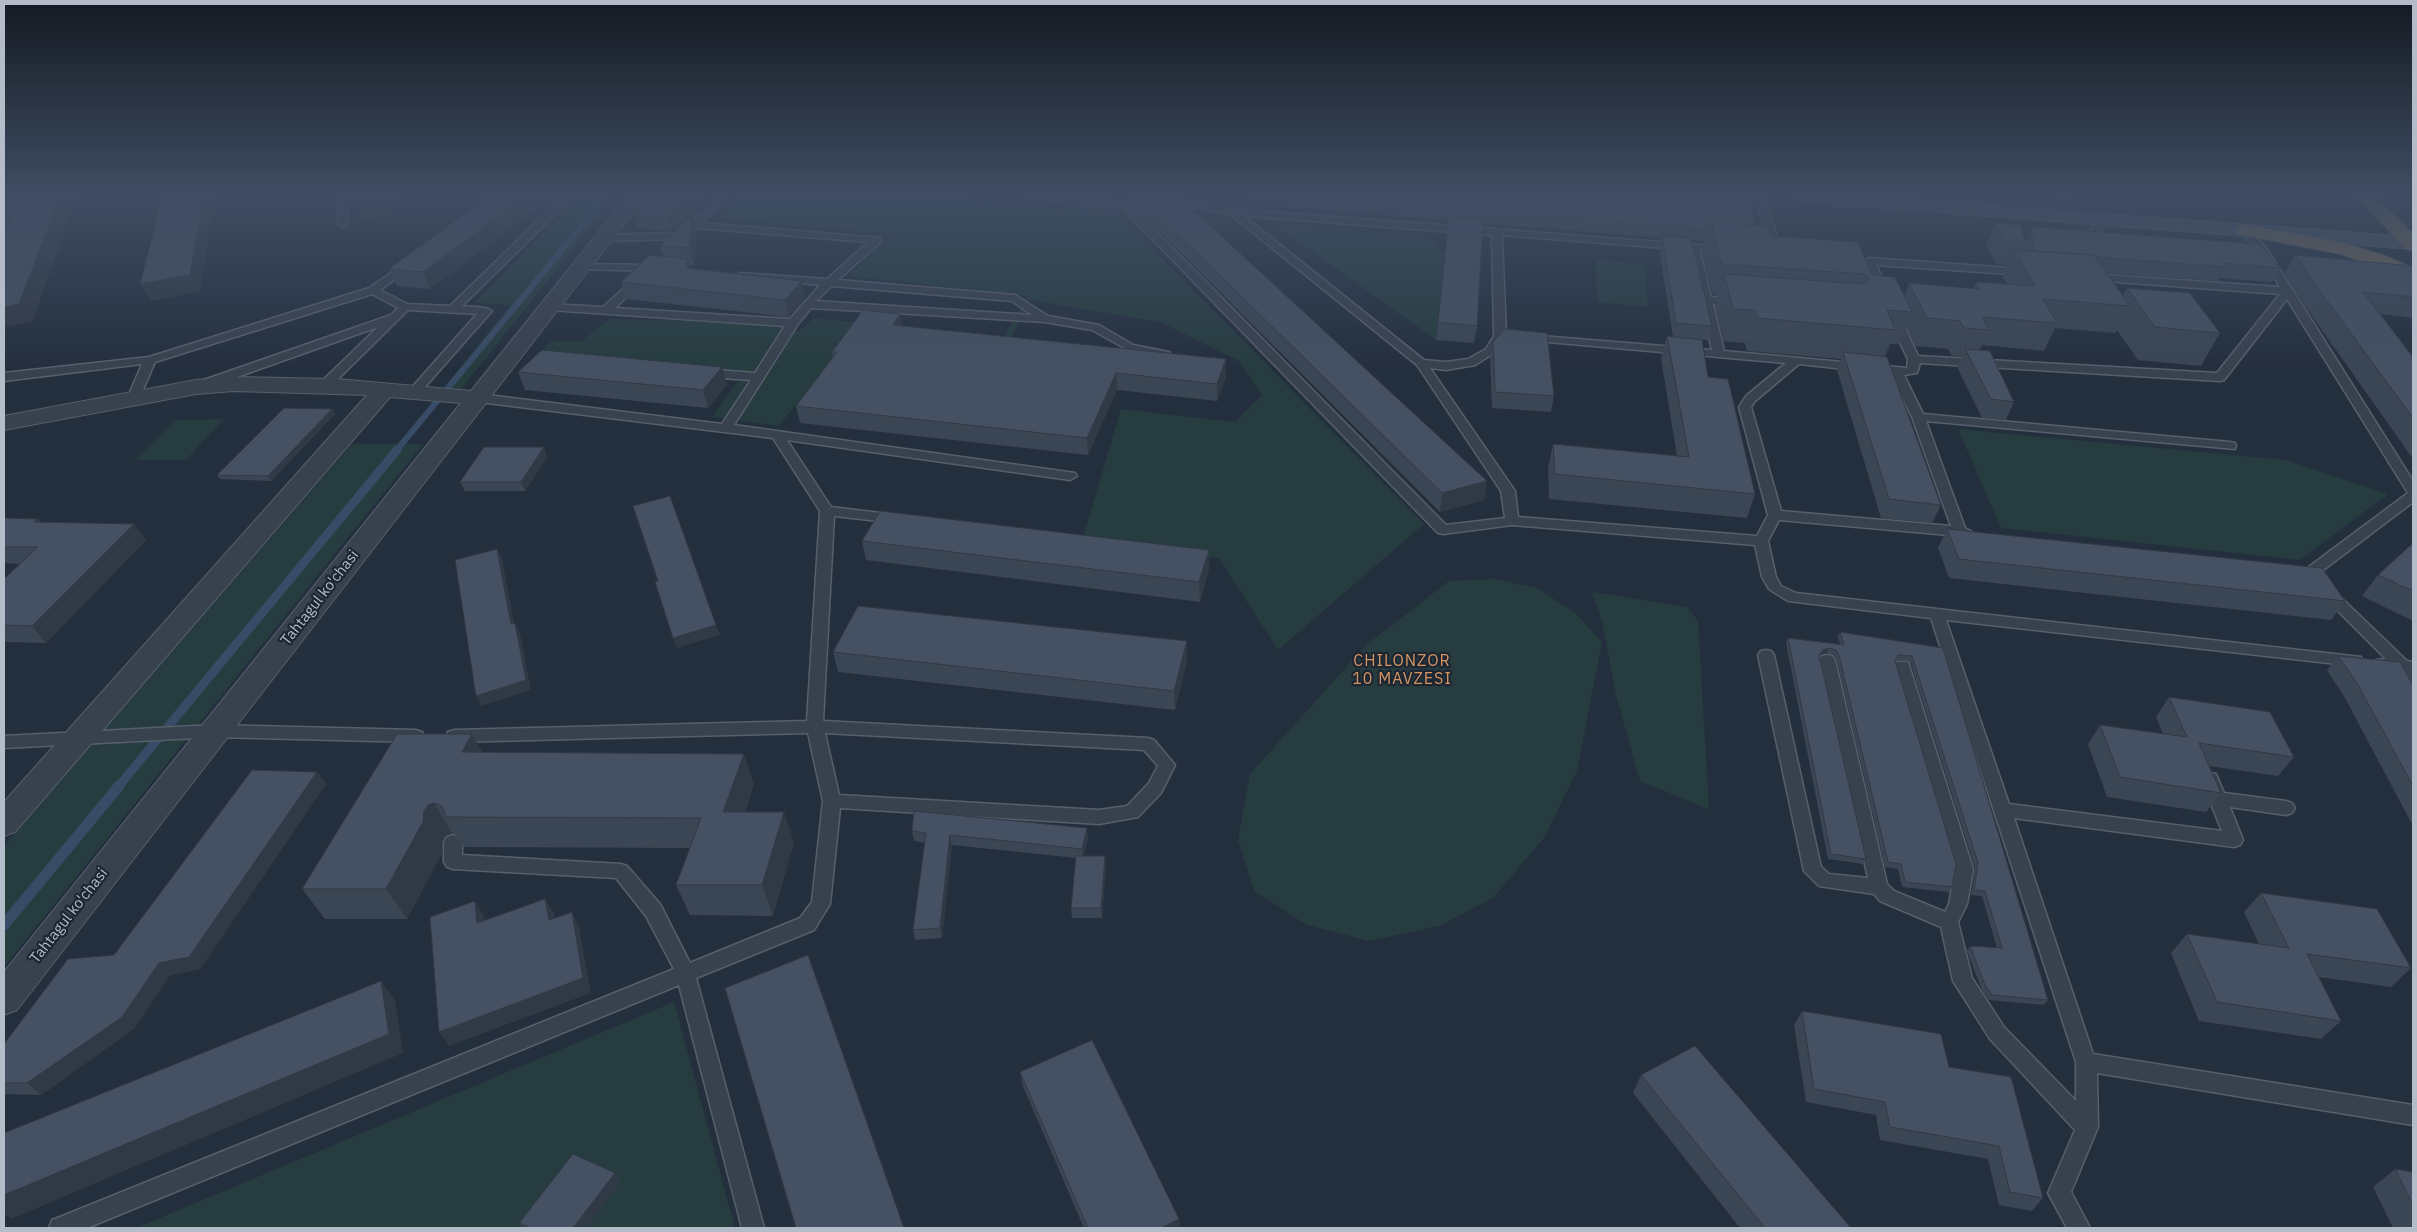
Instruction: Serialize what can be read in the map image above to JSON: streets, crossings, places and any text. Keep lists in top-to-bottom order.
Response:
{
  "streets": {
    "street": ["Tahtagul ko'chasi"]
  },
  "districts": ["CHILONZOR 10 MAVZESI"]
}
